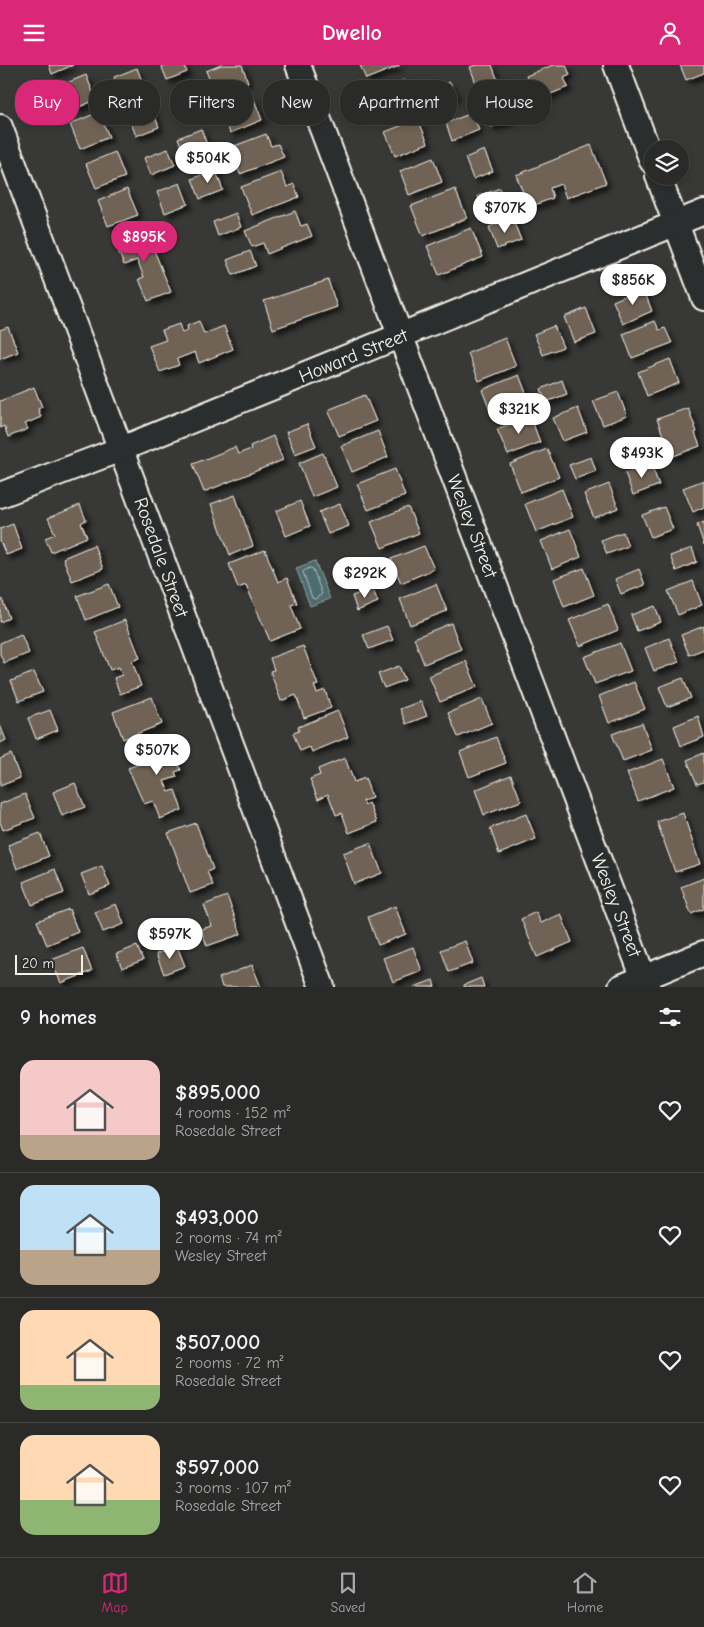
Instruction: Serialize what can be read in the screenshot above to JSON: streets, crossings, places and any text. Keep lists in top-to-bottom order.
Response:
{
  "streets": {
    "street": ["Howard Street", "Wesley Street", "Rosedale Street"]
  },
  "crossings": [
    ["Howard Street", "Wesley Street"],
    ["Howard Street", "Rosedale Street"]
  ],
  "scale_bar": "20 m",
  "page": {
    "header": "Dwello",
    "chip": [
      "Buy",
      "Rent",
      "Filters",
      "New",
      "Apartment",
      "House"
    ],
    "price": [
      "$504K",
      "$707K",
      "$895K",
      "$856K",
      "$321K",
      "$493K",
      "$292K",
      "$507K",
      "$597K"
    ],
    "scale": "20 m",
    "heading": "9 homes",
    "list": [
      {
        "name": "$895,000",
        "note": "4 rooms · 152 m² · Rosedale Street"
      },
      {
        "name": "$493,000",
        "note": "2 rooms · 74 m² · Wesley Street"
      },
      {
        "name": "$507,000",
        "note": "2 rooms · 72 m² · Rosedale Street"
      },
      {
        "name": "$597,000",
        "note": "3 rooms · 107 m² · Rosedale Street"
      }
    ],
    "tabs": ["Map", "Saved", "Home"]
  }
}
